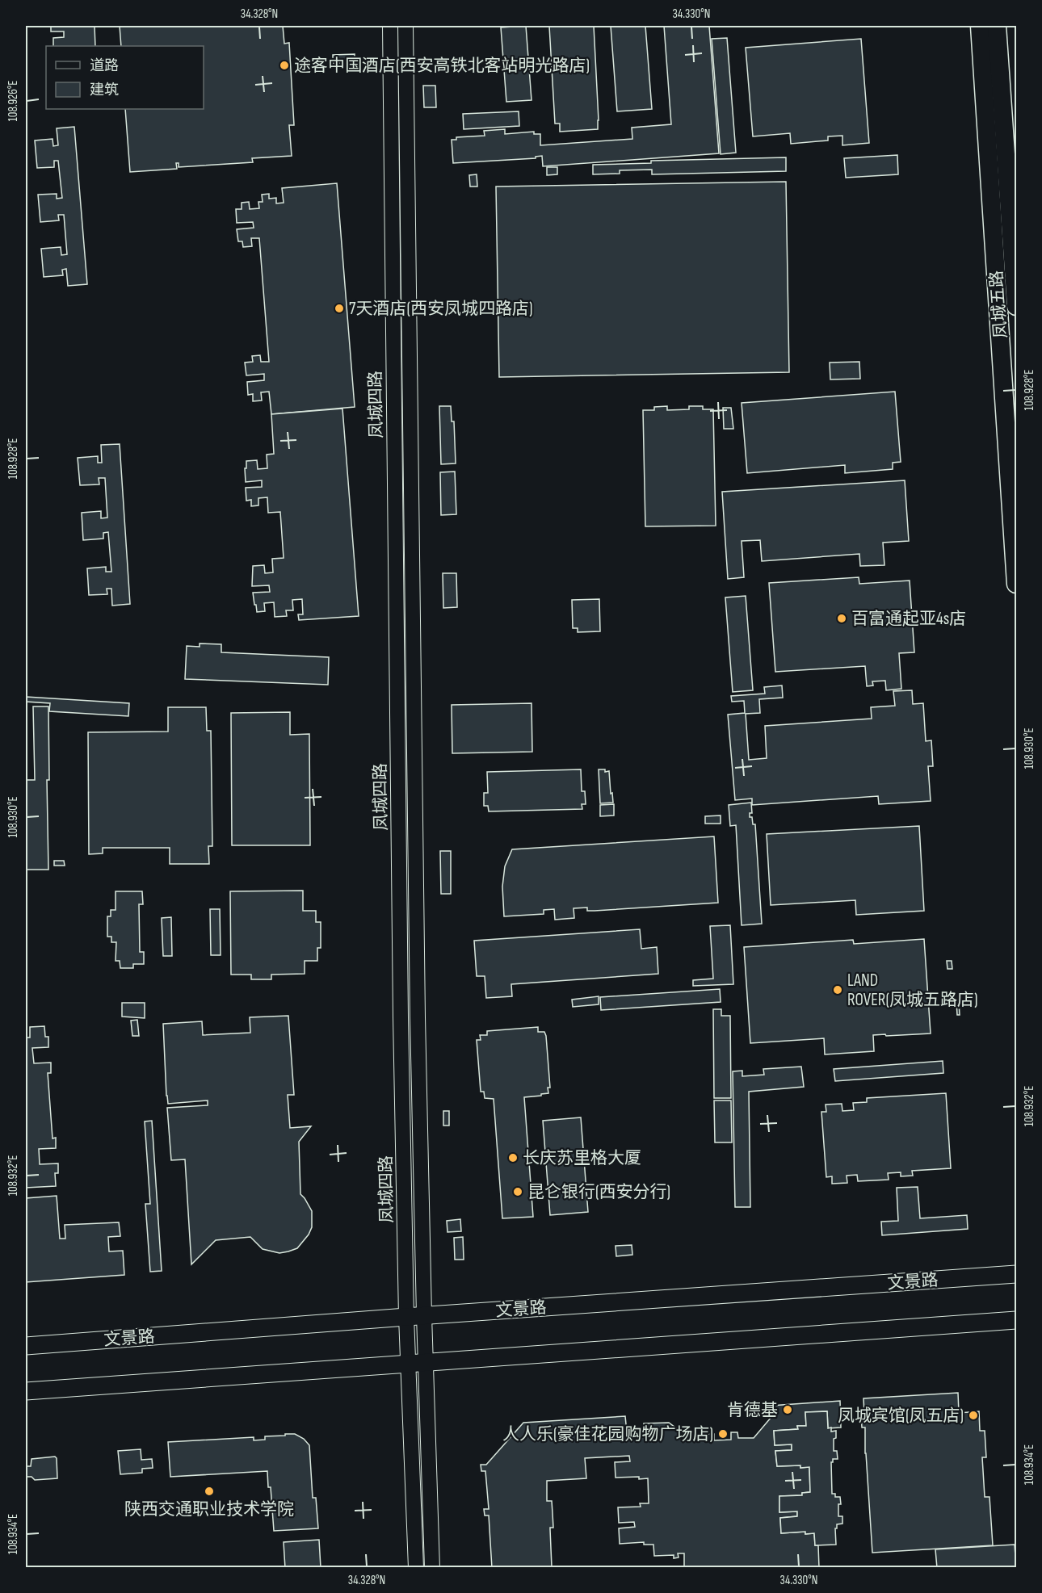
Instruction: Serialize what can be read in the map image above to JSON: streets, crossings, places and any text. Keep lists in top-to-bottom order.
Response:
{
  "streets": {
    "main road": ["凤城五路", "文景路"],
    "street": ["凤城四路"]
  },
  "crossings": [
    ["凤城四路", "文景路"]
  ],
  "places": [
    "途客中国酒店(西安高铁北客站明光路店)",
    "7天酒店(西安凤城四路店)",
    "百富通起亚4s店",
    "LAND ROVER(凤城五路店)",
    "长庆苏里格大厦",
    "昆仑银行(西安分行)",
    "肯德基",
    "凤城宾馆(凤五店)",
    "人人乐(豪佳花园购物广场店)",
    "陕西交通职业技术学院"
  ],
  "legend": ["道路", "建筑"],
  "coordinates": [
    "34.328°N",
    "34.330°N",
    "108.926°E",
    "108.928°E",
    "108.930°E",
    "108.932°E",
    "108.934°E"
  ]
}
